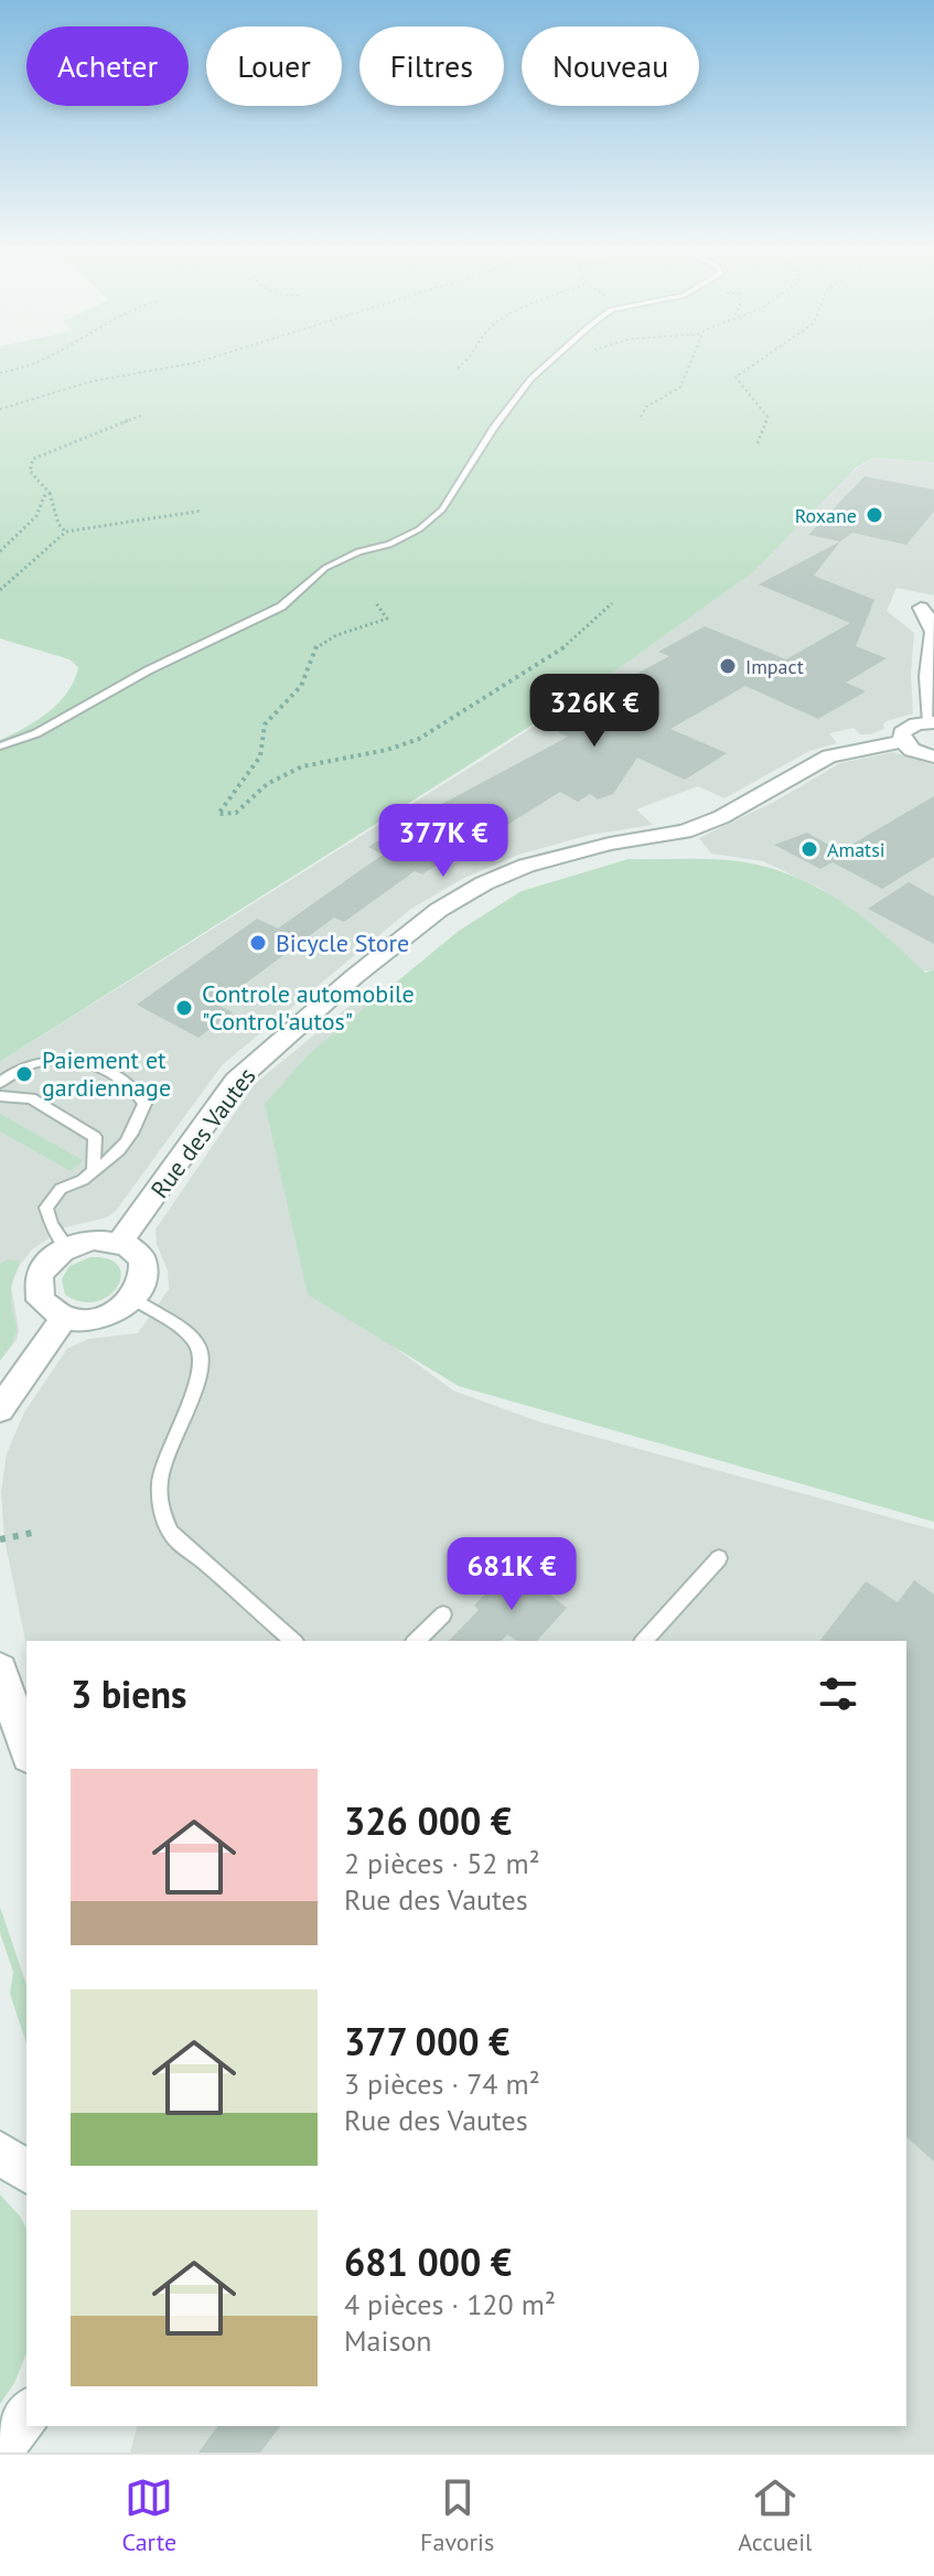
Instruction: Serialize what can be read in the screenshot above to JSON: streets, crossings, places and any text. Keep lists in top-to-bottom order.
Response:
{
  "streets": {
    "street": ["Rue des Vautes"]
  },
  "places": [
    "Roxane",
    "Impact",
    "Amatsi",
    "Bicycle Store",
    "Controle automobile \"Control'autos\"",
    "Paiement et gardiennage"
  ],
  "page": {
    "chip": [
      "Acheter",
      "Louer",
      "Filtres",
      "Nouveau"
    ],
    "price": ["326K €", "377K €", "681K €"],
    "heading": "3 biens",
    "list": [
      {
        "name": "326 000 €",
        "note": "2 pièces · 52 m² · Rue des Vautes"
      },
      {
        "name": "377 000 €",
        "note": "3 pièces · 74 m² · Rue des Vautes"
      },
      {
        "name": "681 000 €",
        "note": "4 pièces · 120 m² · Maison"
      }
    ],
    "tabs": ["Carte", "Favoris", "Accueil"]
  }
}
